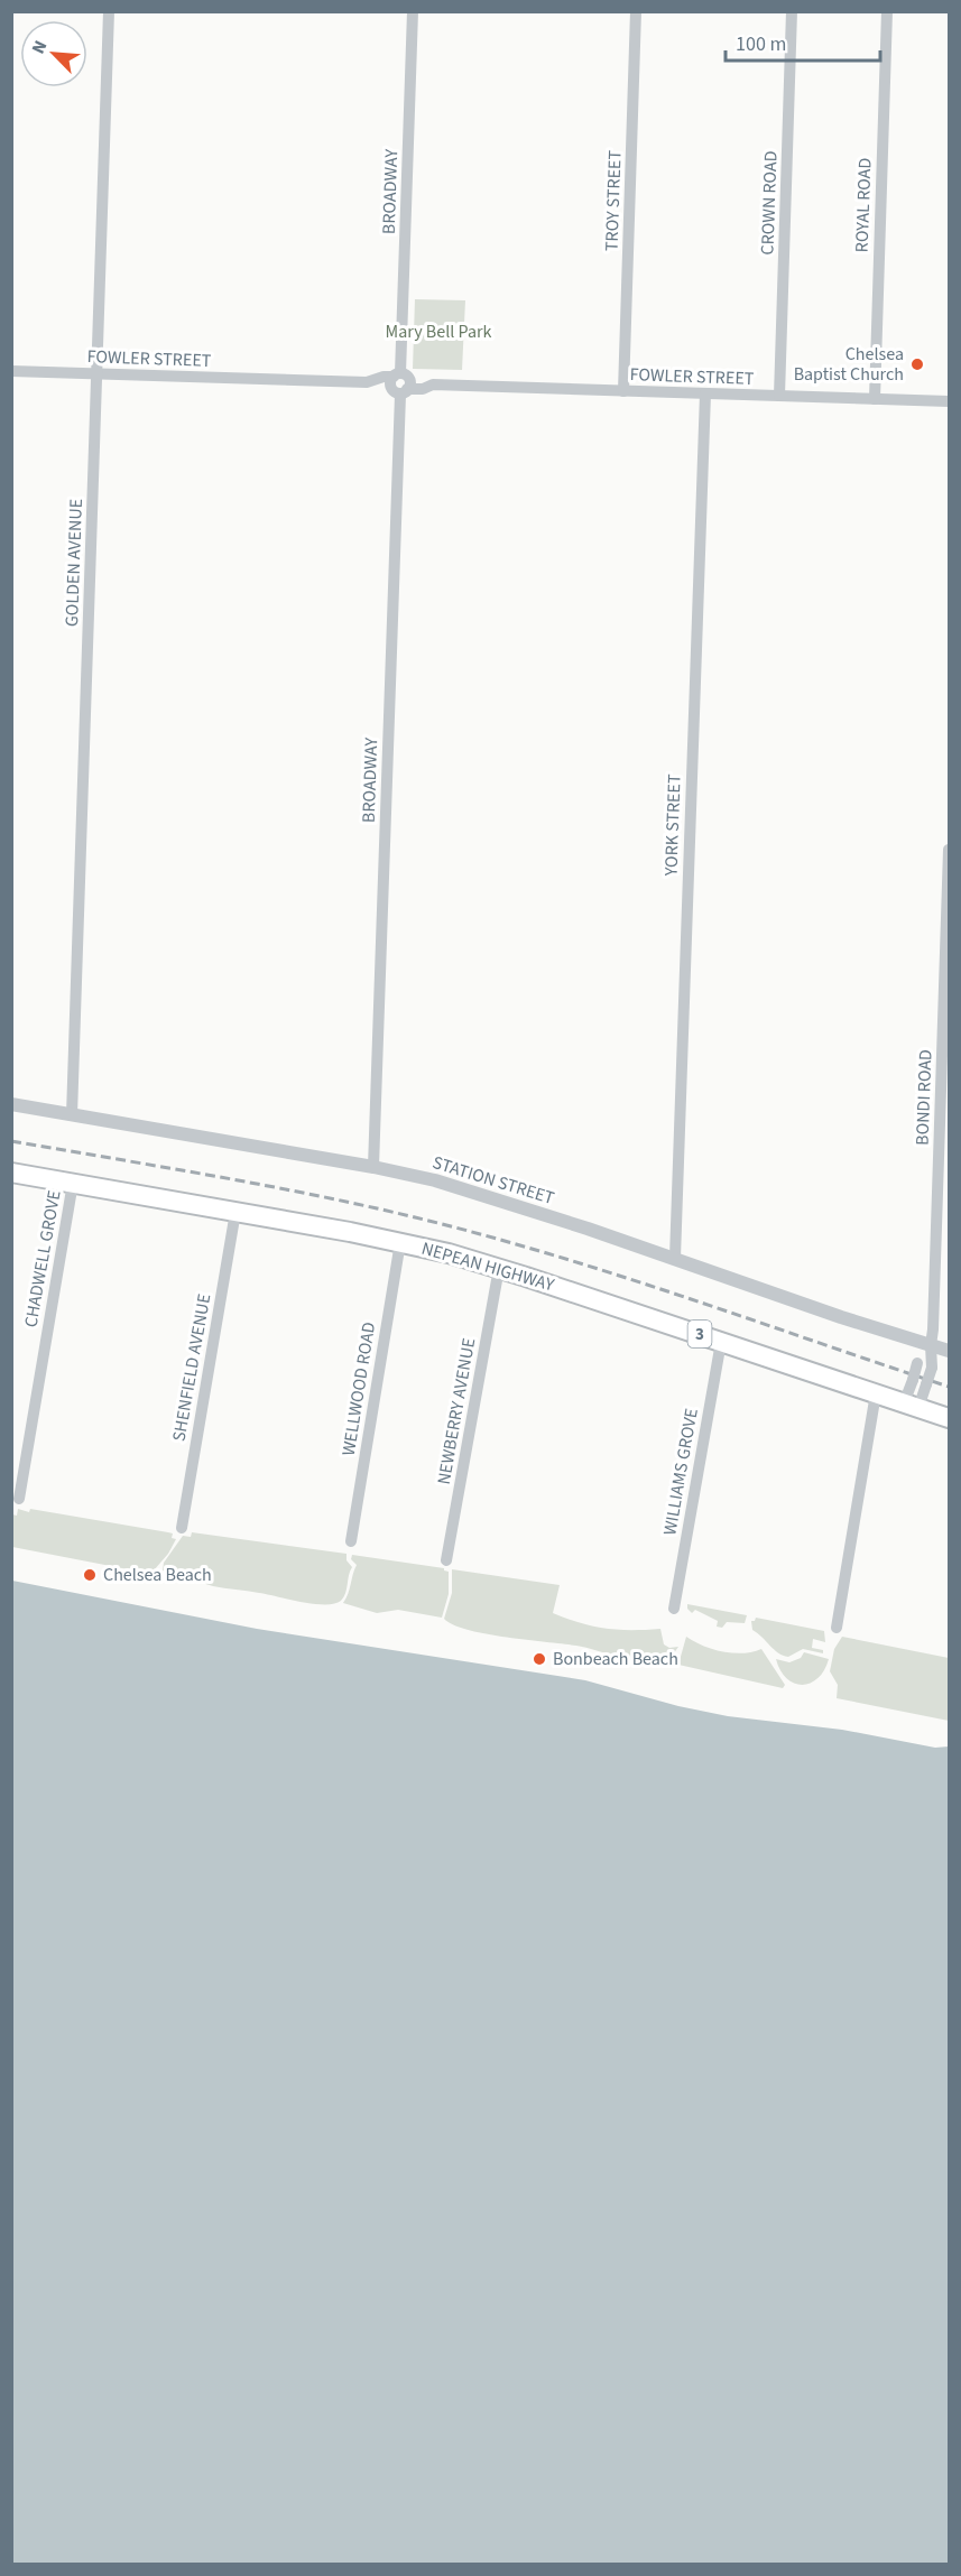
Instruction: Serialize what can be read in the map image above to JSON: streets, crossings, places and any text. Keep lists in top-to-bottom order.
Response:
{
  "streets": {
    "highway": ["NEPEAN HIGHWAY", "3"],
    "street": [
      "BROADWAY",
      "TROY STREET",
      "CROWN ROAD",
      "ROYAL ROAD",
      "FOWLER STREET",
      "GOLDEN AVENUE",
      "YORK STREET",
      "BONDI ROAD",
      "STATION STREET",
      "CHADWELL GROVE",
      "SHENFIELD AVENUE",
      "WELLWOOD ROAD",
      "NEWBERRY AVENUE",
      "WILLIAMS GROVE"
    ]
  },
  "crossings": [
    ["BROADWAY", "FOWLER STREET"],
    ["BROADWAY", "STATION STREET"],
    ["TROY STREET", "FOWLER STREET"],
    ["CROWN ROAD", "FOWLER STREET"],
    ["ROYAL ROAD", "FOWLER STREET"],
    ["FOWLER STREET", "GOLDEN AVENUE"],
    ["FOWLER STREET", "YORK STREET"],
    ["GOLDEN AVENUE", "STATION STREET"],
    ["YORK STREET", "STATION STREET"],
    ["BONDI ROAD", "STATION STREET"],
    ["BONDI ROAD", "NEPEAN HIGHWAY"],
    ["CHADWELL GROVE", "NEPEAN HIGHWAY"],
    ["NEPEAN HIGHWAY", "SHENFIELD AVENUE"],
    ["NEPEAN HIGHWAY", "WELLWOOD ROAD"],
    ["NEPEAN HIGHWAY", "NEWBERRY AVENUE"],
    ["NEPEAN HIGHWAY", "WILLIAMS GROVE"]
  ],
  "parks": ["Mary Bell Park"],
  "places": ["Chelsea Baptist Church", "Chelsea Beach", "Bonbeach Beach"],
  "scale_bar": "100 m",
  "north": "top left"
}
